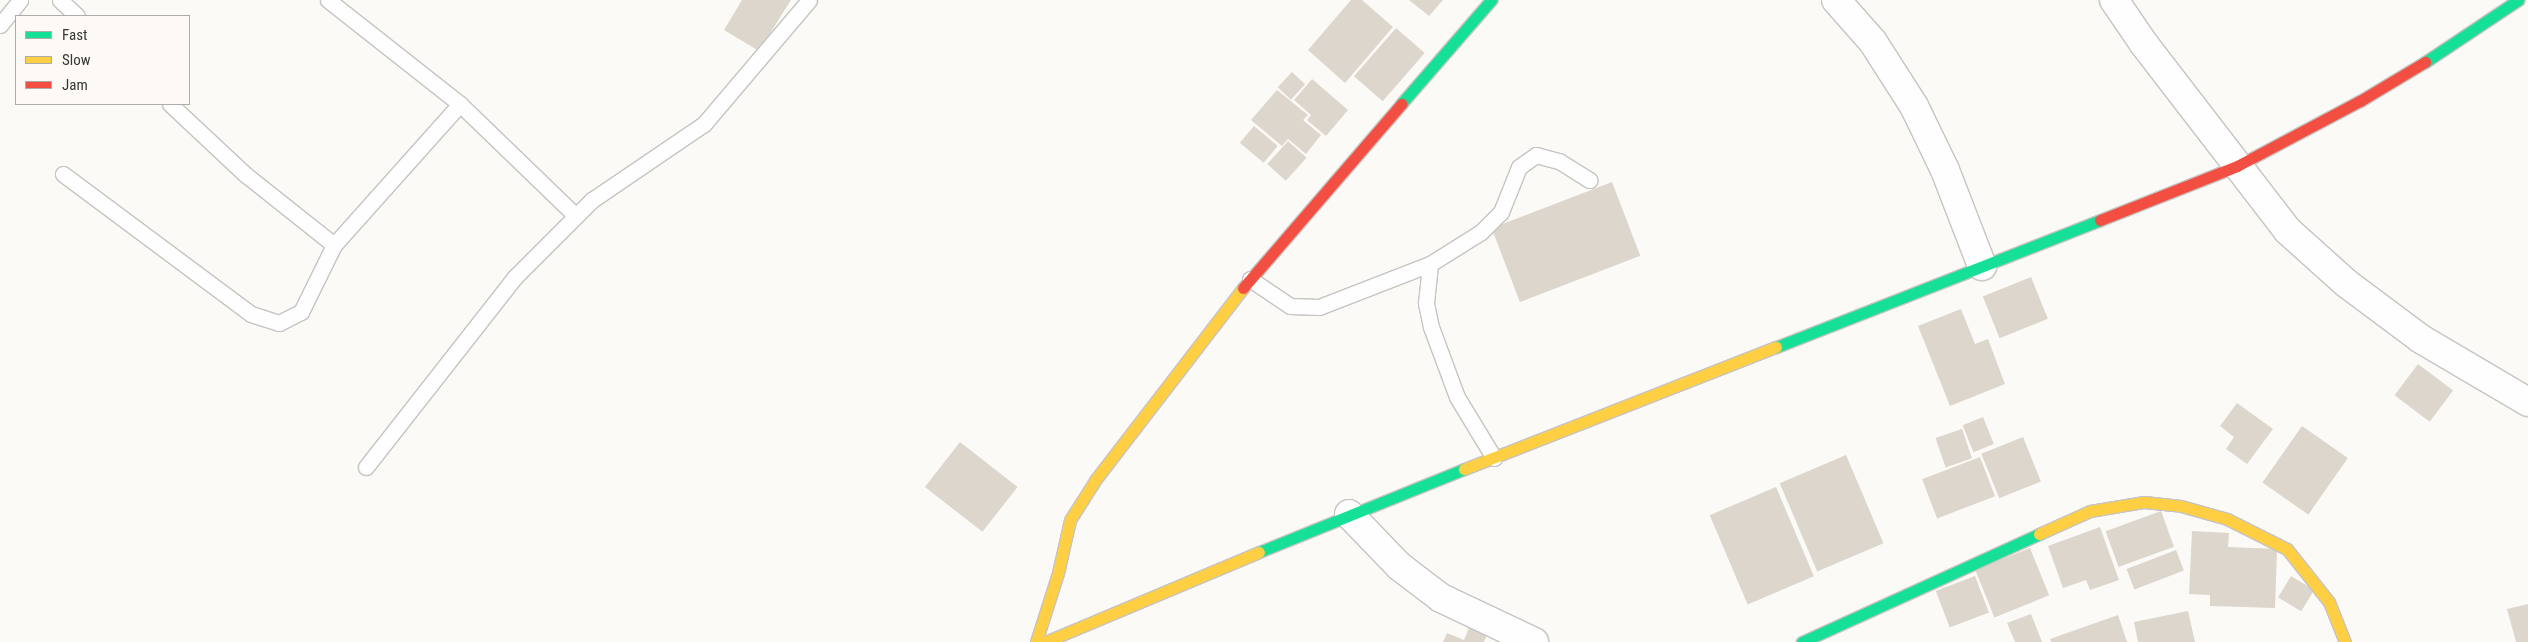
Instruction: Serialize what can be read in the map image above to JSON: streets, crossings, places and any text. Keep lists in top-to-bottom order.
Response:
{
  "legend": ["Fast", "Slow", "Jam"]
}
